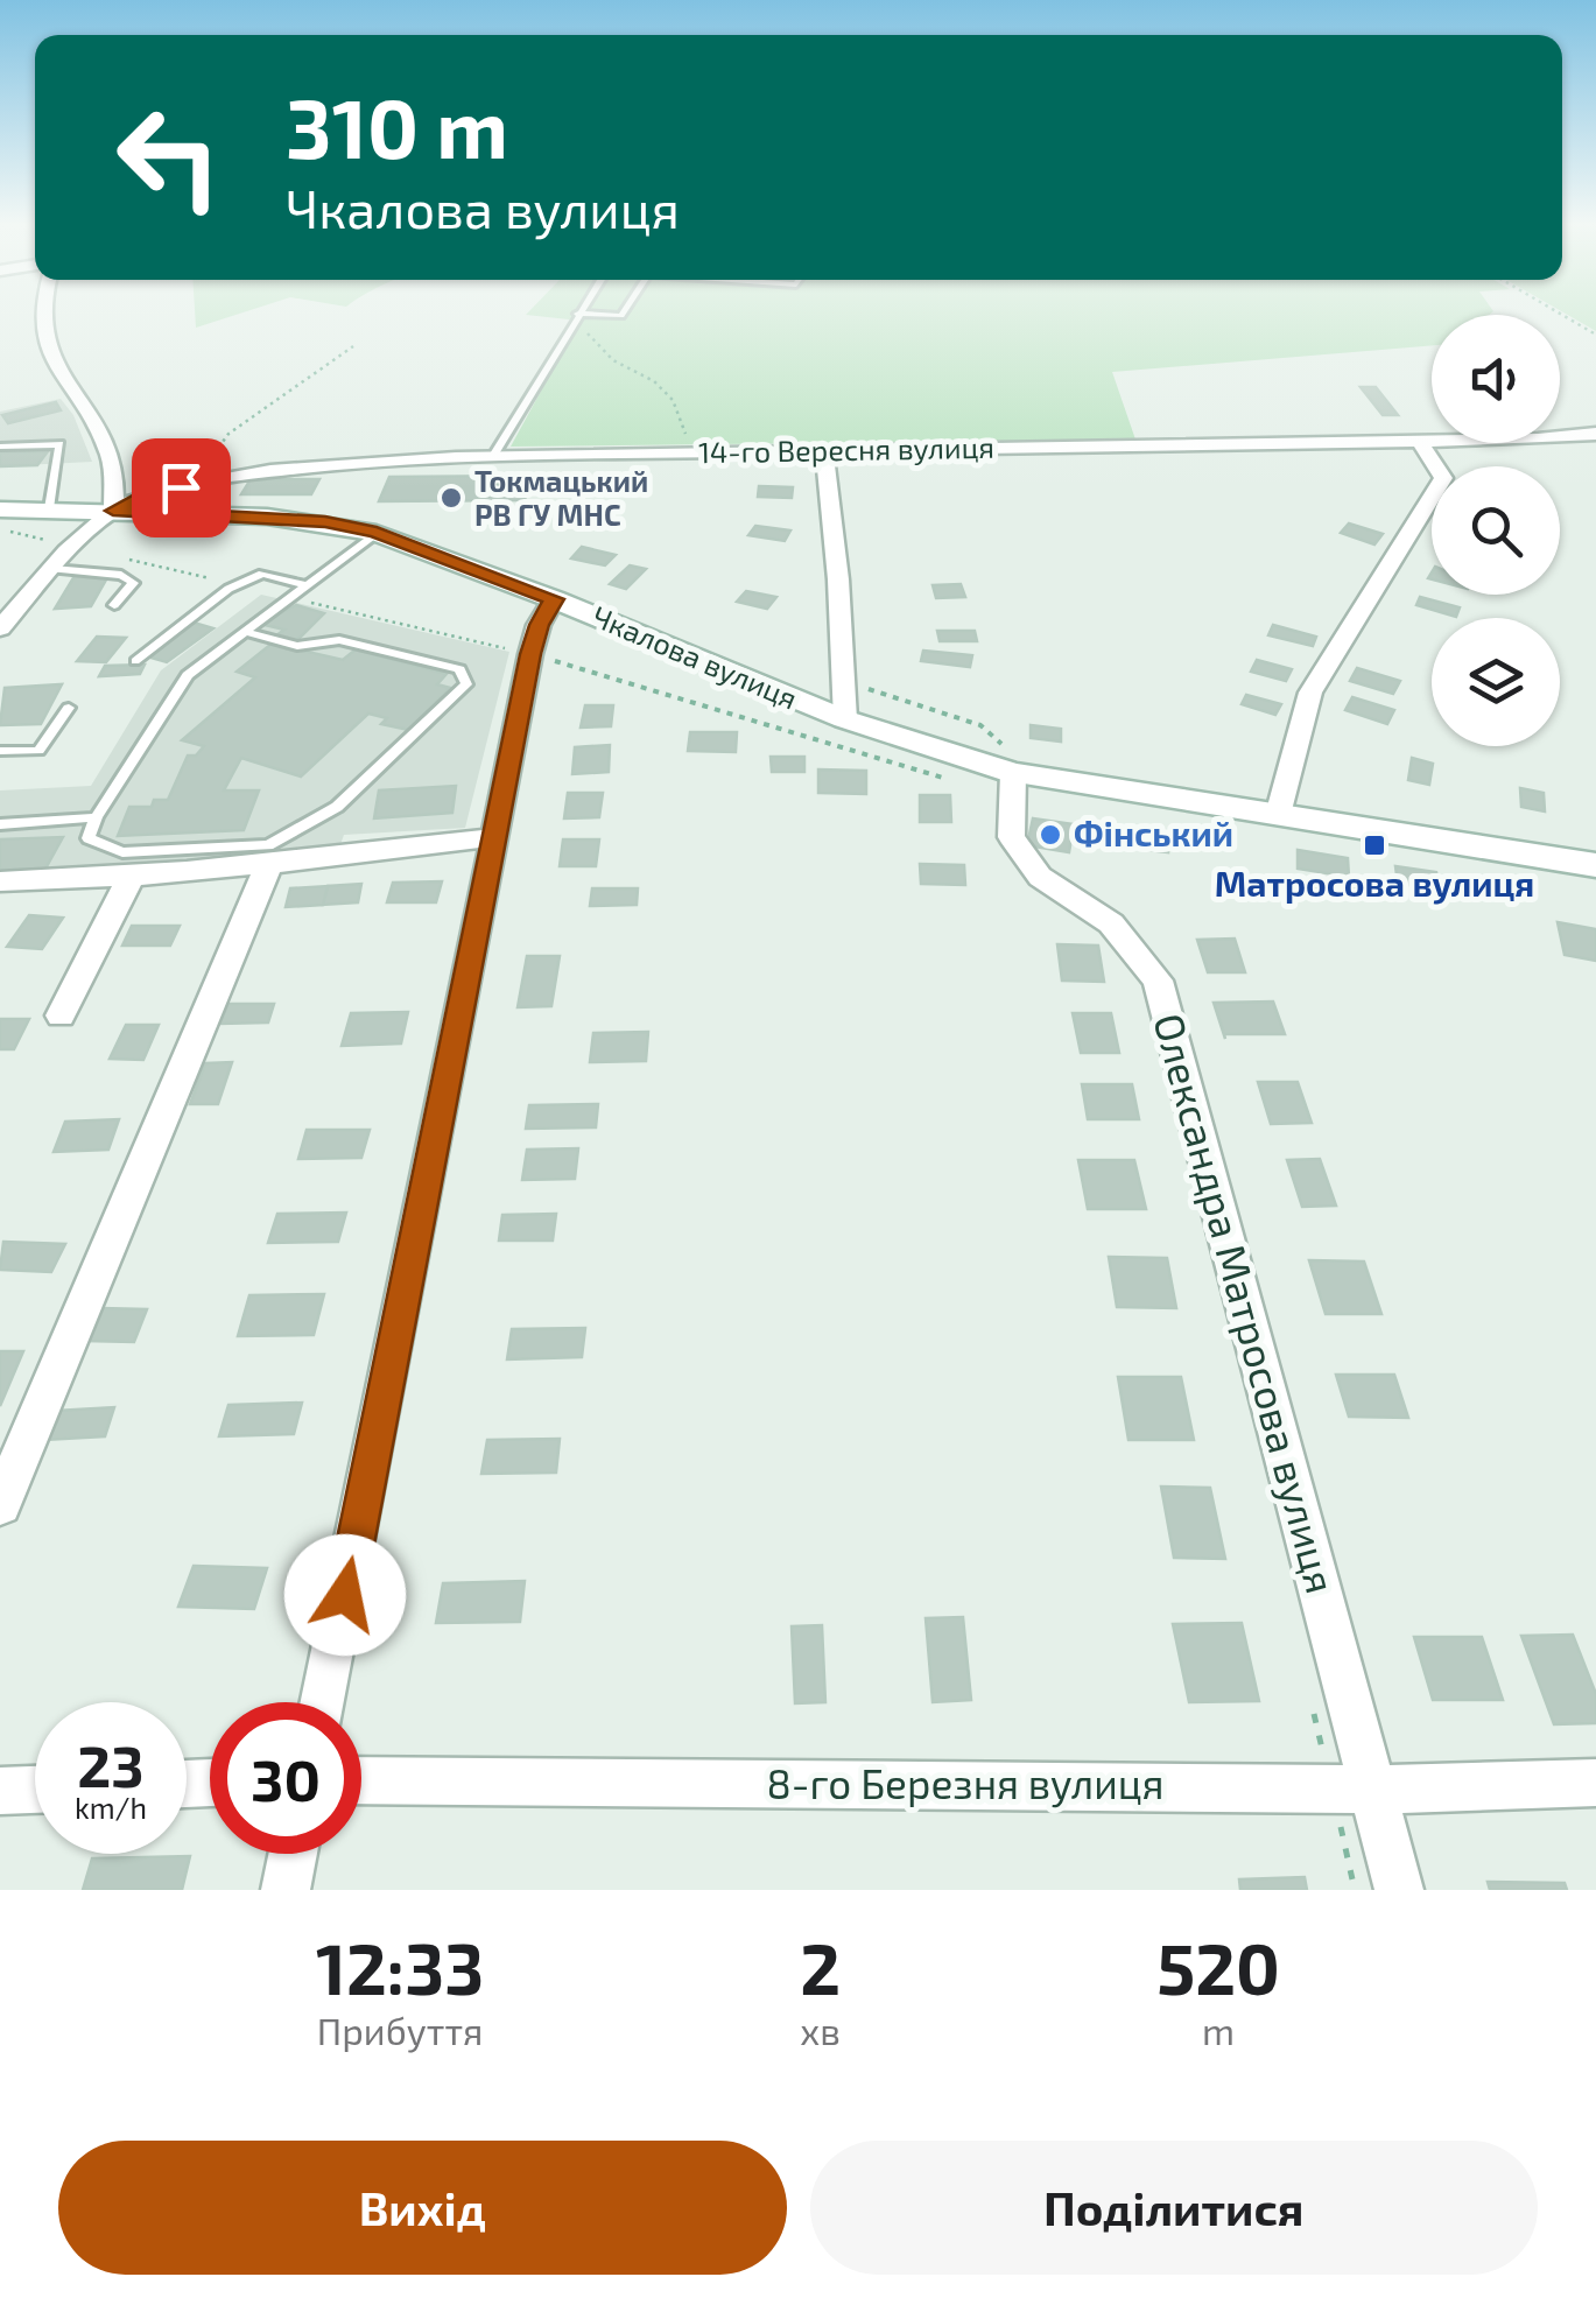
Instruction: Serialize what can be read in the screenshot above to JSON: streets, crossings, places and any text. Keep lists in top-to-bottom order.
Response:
{
  "streets": {
    "main road": ["14-го Вересня вулиця", "Чкалова вулиця"],
    "street": ["Олександра Матросова вулиця", "8-го Березня вулиця"]
  },
  "crossings": [
    ["14-го Вересня вулиця", "Чкалова вулиця"],
    ["Чкалова вулиця", "Олександра Матросова вулиця"],
    ["Олександра Матросова вулиця", "8-го Березня вулиця"]
  ],
  "places": {
    "other": ["Токмацький РВ ГУ МНС", "Фінський"],
    "transit": ["Матросова вулиця"]
  },
  "page": {
    "turn": ["310 m", "Чкалова вулиця"],
    "speed": "23 km/h",
    "limit": "30",
    "eta": [
      "12:33",
      "Прибуття",
      "2",
      "хв",
      "520",
      "m"
    ],
    "buttons": ["Вихід", "Поділитися"]
  }
}
